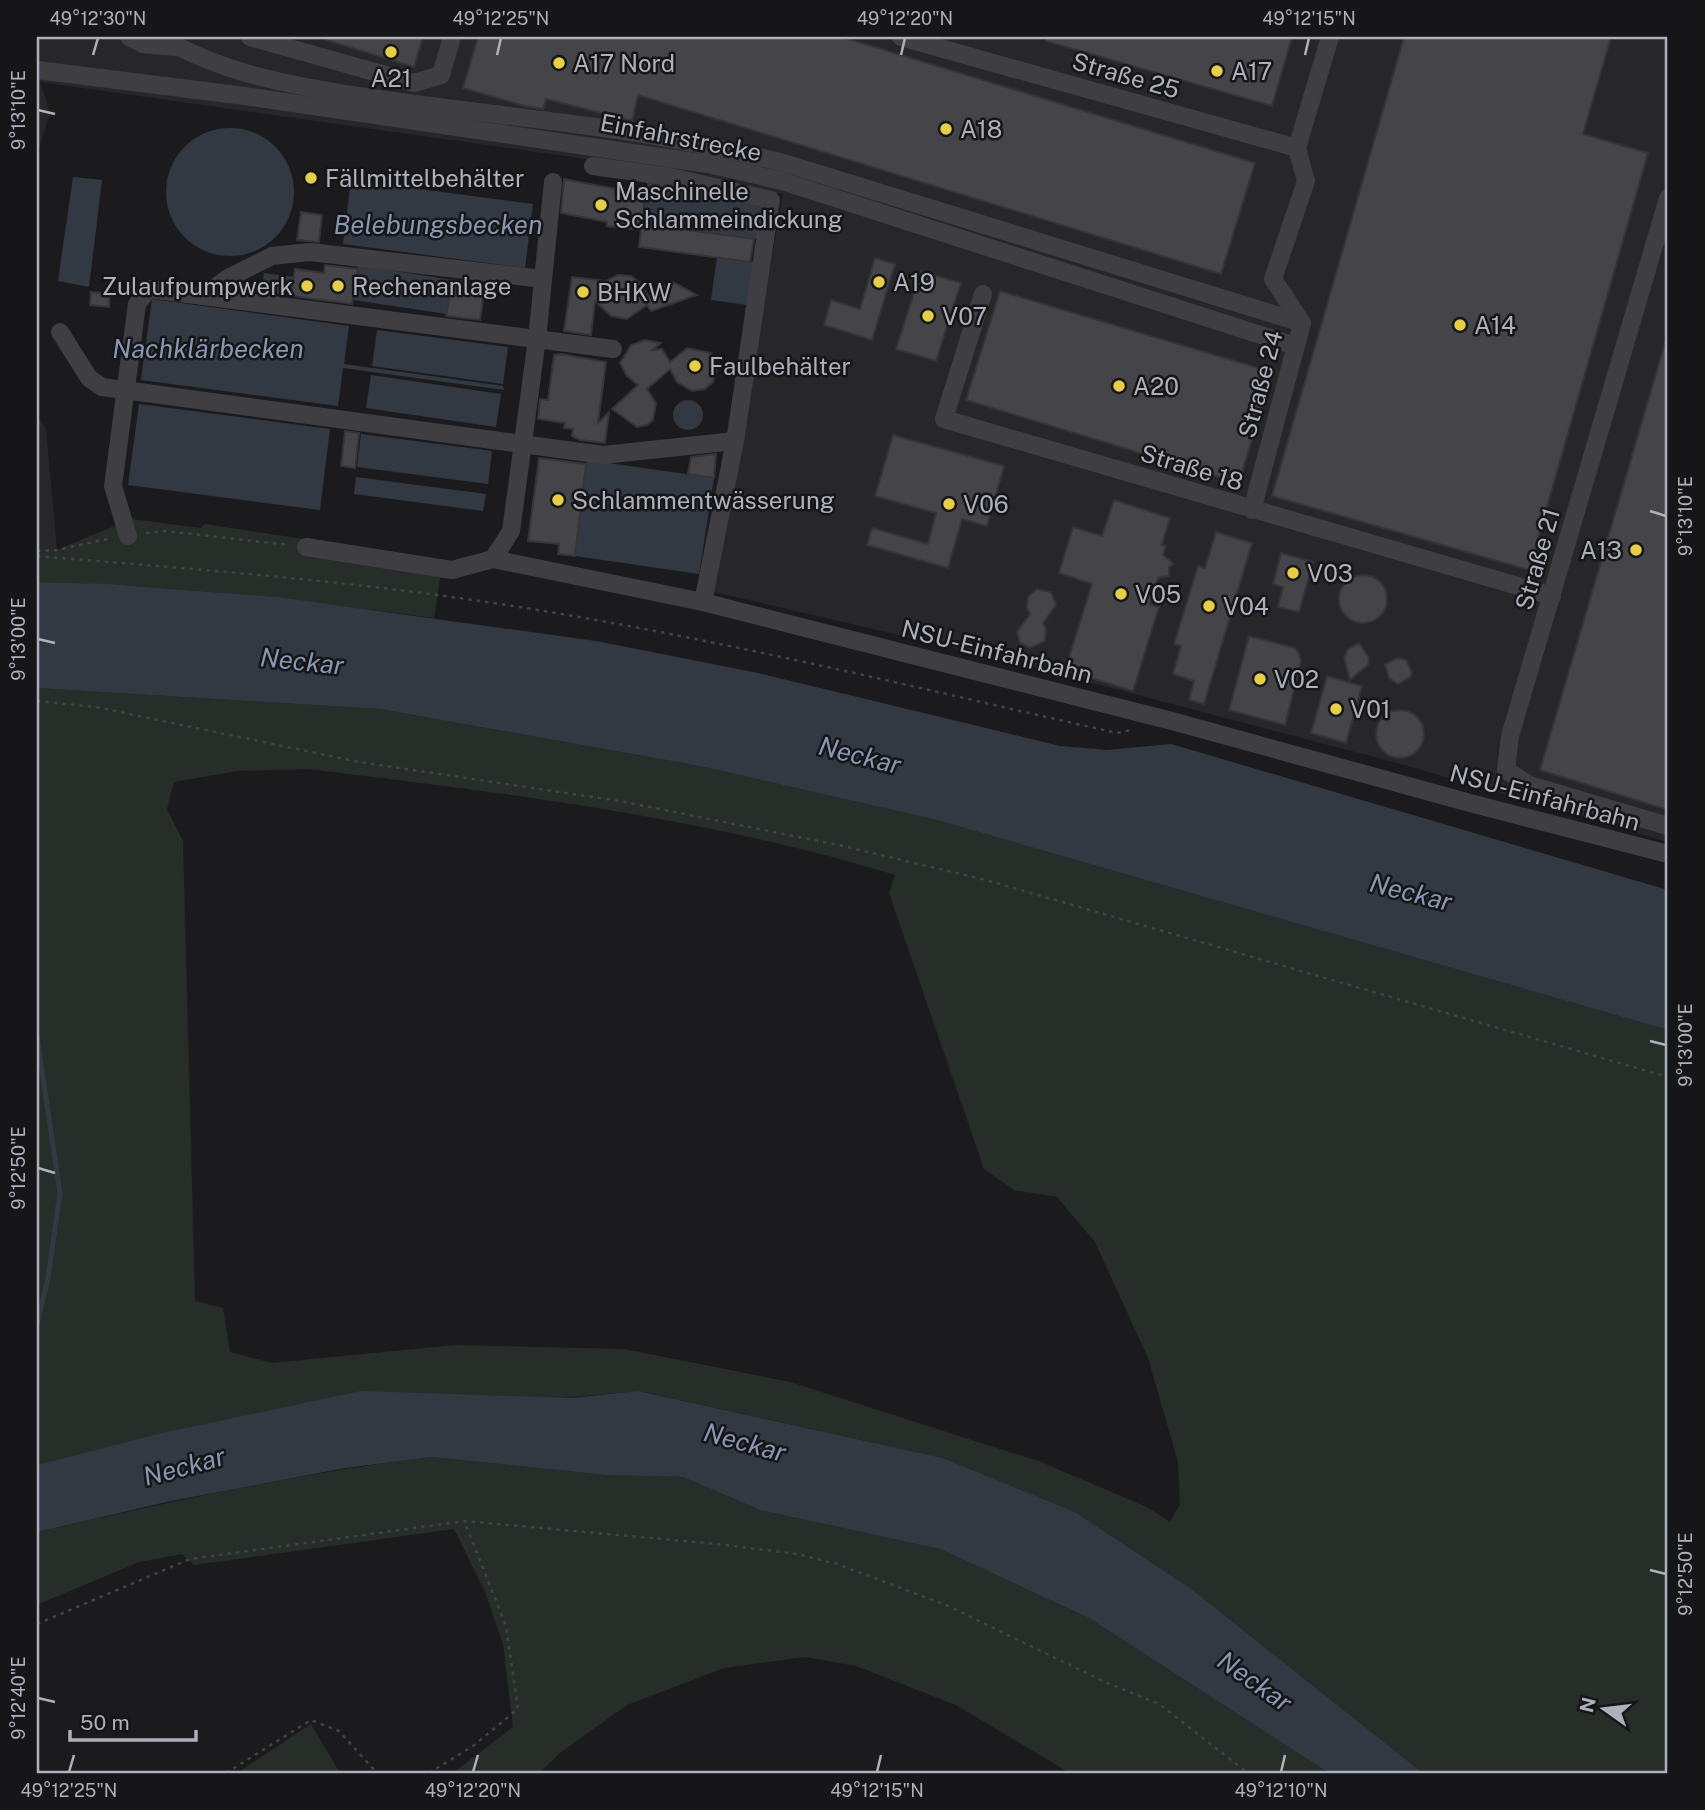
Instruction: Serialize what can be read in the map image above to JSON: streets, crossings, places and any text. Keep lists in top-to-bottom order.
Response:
{
  "streets": {
    "street": [
      "Straße 25",
      "Einfahrstrecke",
      "Straße 24",
      "Straße 18",
      "Straße 21",
      "NSU-Einfahrbahn"
    ]
  },
  "crossings": [
    ["Straße 25", "Straße 24"],
    ["Einfahrstrecke", "Straße 24"],
    ["Straße 24", "Straße 18"],
    ["Straße 18", "Straße 21"]
  ],
  "water": ["Belebungsbecken", "Nachklärbecken", "Neckar"],
  "places": [
    "A21",
    "A17 Nord",
    "A17",
    "A18",
    "Fällmittelbehälter",
    "Maschinelle Schlammeindickung",
    "A19",
    "Zulaufpumpwerk",
    "Rechenanlage",
    "BHKW",
    "V07",
    "A14",
    "Faulbehälter",
    "A20",
    "Schlammentwässerung",
    "V06",
    "A13",
    "V03",
    "V05",
    "V04",
    "V02",
    "V01"
  ],
  "scale_bar": "50 m",
  "north": "left",
  "coordinates": [
    "49°12'30\"N",
    "49°12'25\"N",
    "49°12'20\"N",
    "49°12'15\"N",
    "9°13'10\"E",
    "9°13'00\"E",
    "9°12'50\"E",
    "9°12'40\"E",
    "49°12'10\"N"
  ]
}
